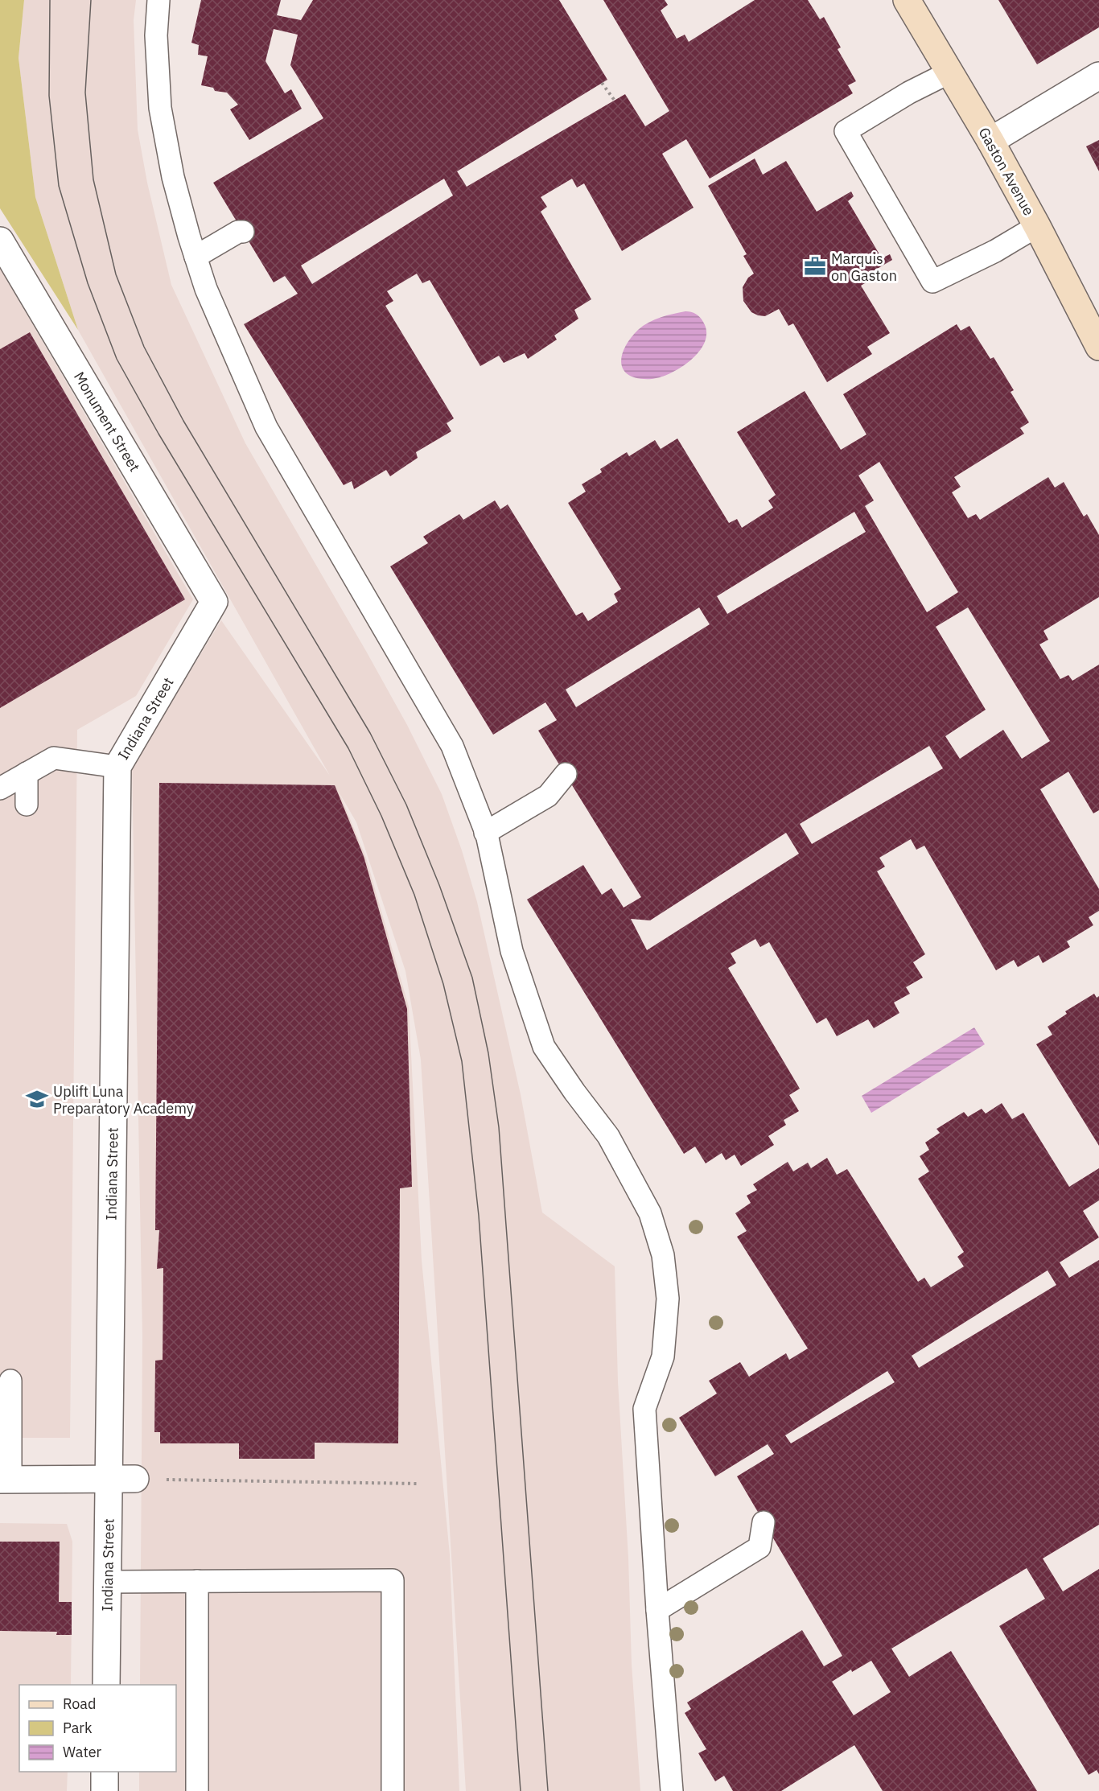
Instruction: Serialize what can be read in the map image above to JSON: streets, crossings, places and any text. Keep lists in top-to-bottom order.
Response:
{
  "streets": {
    "street": ["Gaston Avenue", "Monument Street", "Indiana Street"]
  },
  "crossings": [
    ["Monument Street", "Indiana Street"]
  ],
  "places": {
    "office": ["Marquis on Gaston"],
    "school or university": ["Uplift Luna Preparatory Academy"]
  },
  "legend": ["Road", "Park", "Water"]
}
